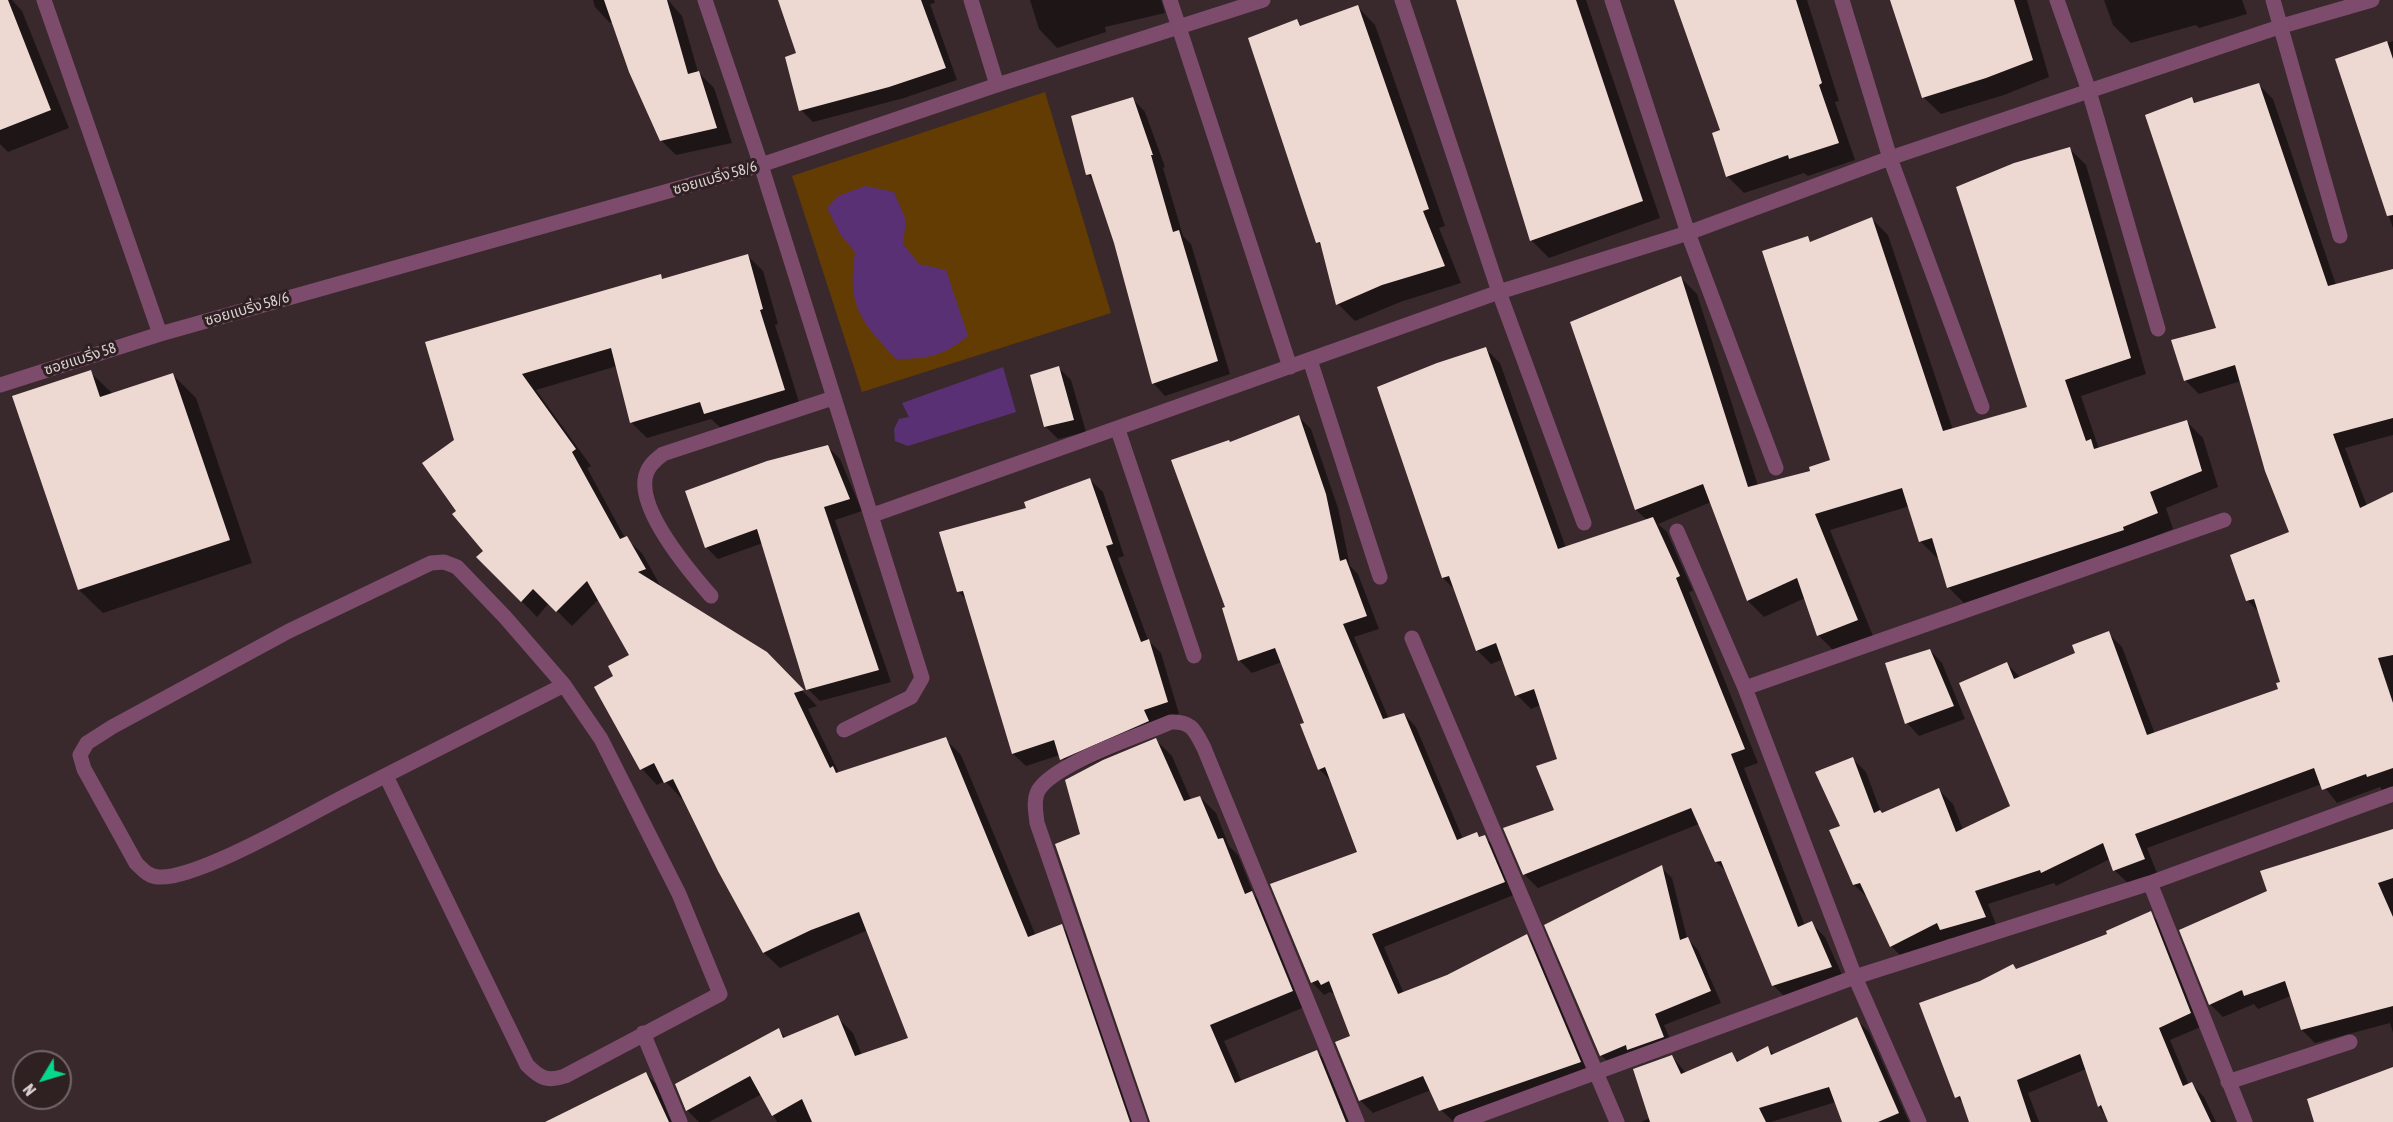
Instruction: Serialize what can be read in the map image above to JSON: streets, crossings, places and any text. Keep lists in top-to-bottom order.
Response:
{
  "streets": {
    "street": ["ซอยแบริ่ง 58/6", "ซอยแบริ่ง 58"]
  },
  "crossings": [
    ["ซอยแบริ่ง 58/6", "ซอยแบริ่ง 58"]
  ],
  "north": "bottom left"
}
